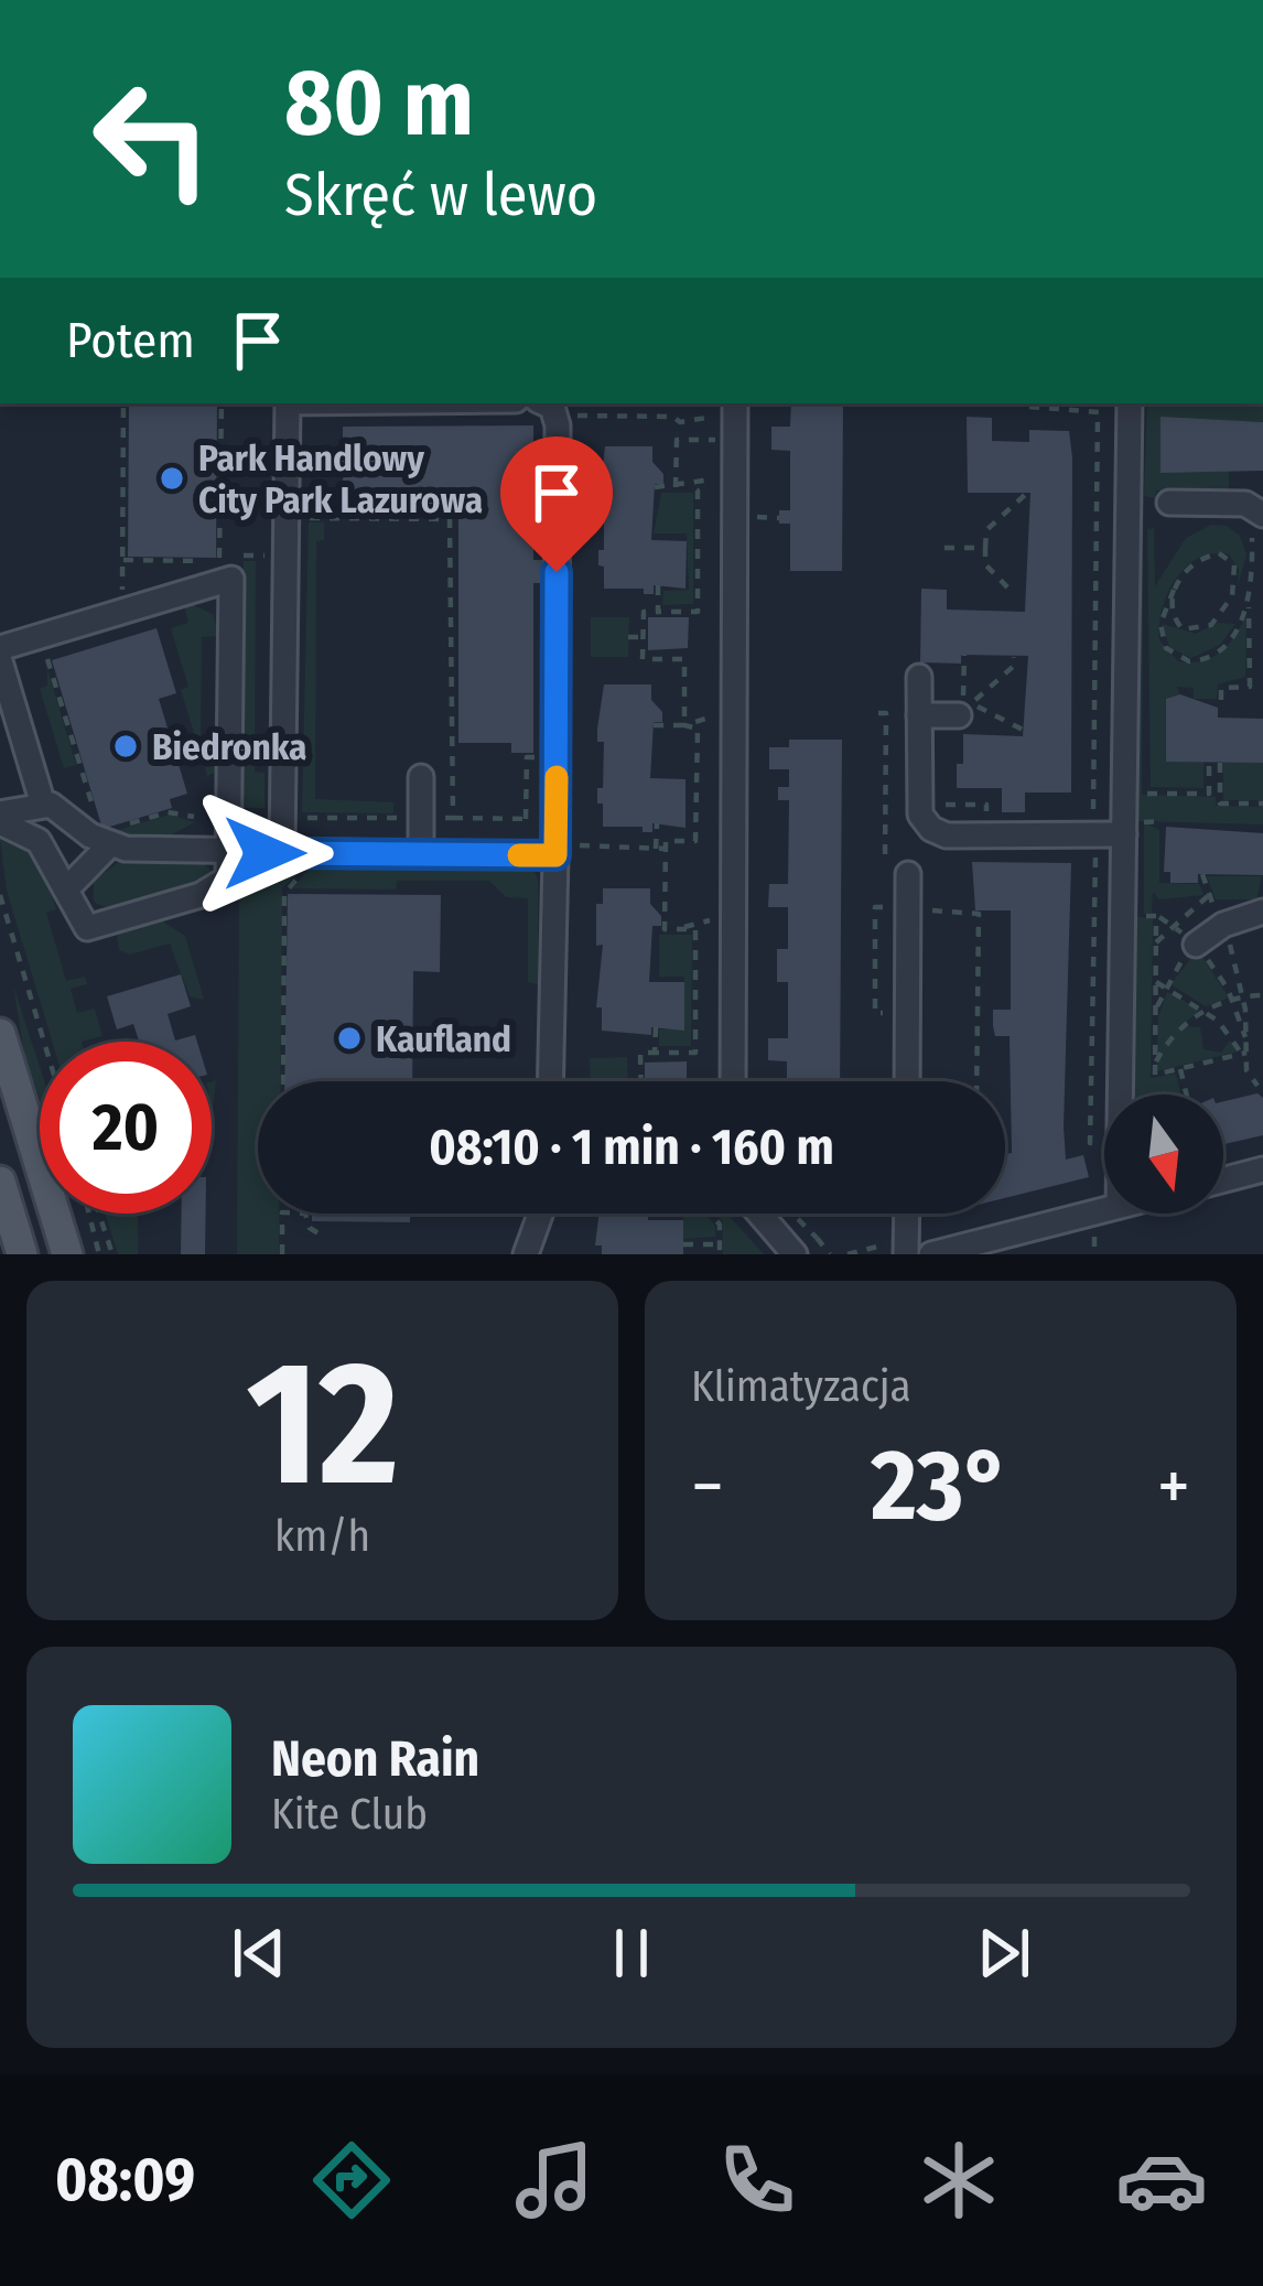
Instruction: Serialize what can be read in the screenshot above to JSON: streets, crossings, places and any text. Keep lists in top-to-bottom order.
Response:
{
  "places": ["Park Handlowy City Park Lazurowa", "Biedronka", "Kaufland"],
  "north": "bottom",
  "page": {
    "turn": ["80 m", "Skręć w lewo"],
    "then": "Potem",
    "limit": "20",
    "trip": "08:10 · 1 min · 160 m",
    "tile": [
      ["12", "km/h"],
      "Klimatyzacja"
    ],
    "heat": ["−", "23°", "+"],
    "song": ["Neon Rain", "Kite Club"],
    "tabs": "08:09"
  }
}
